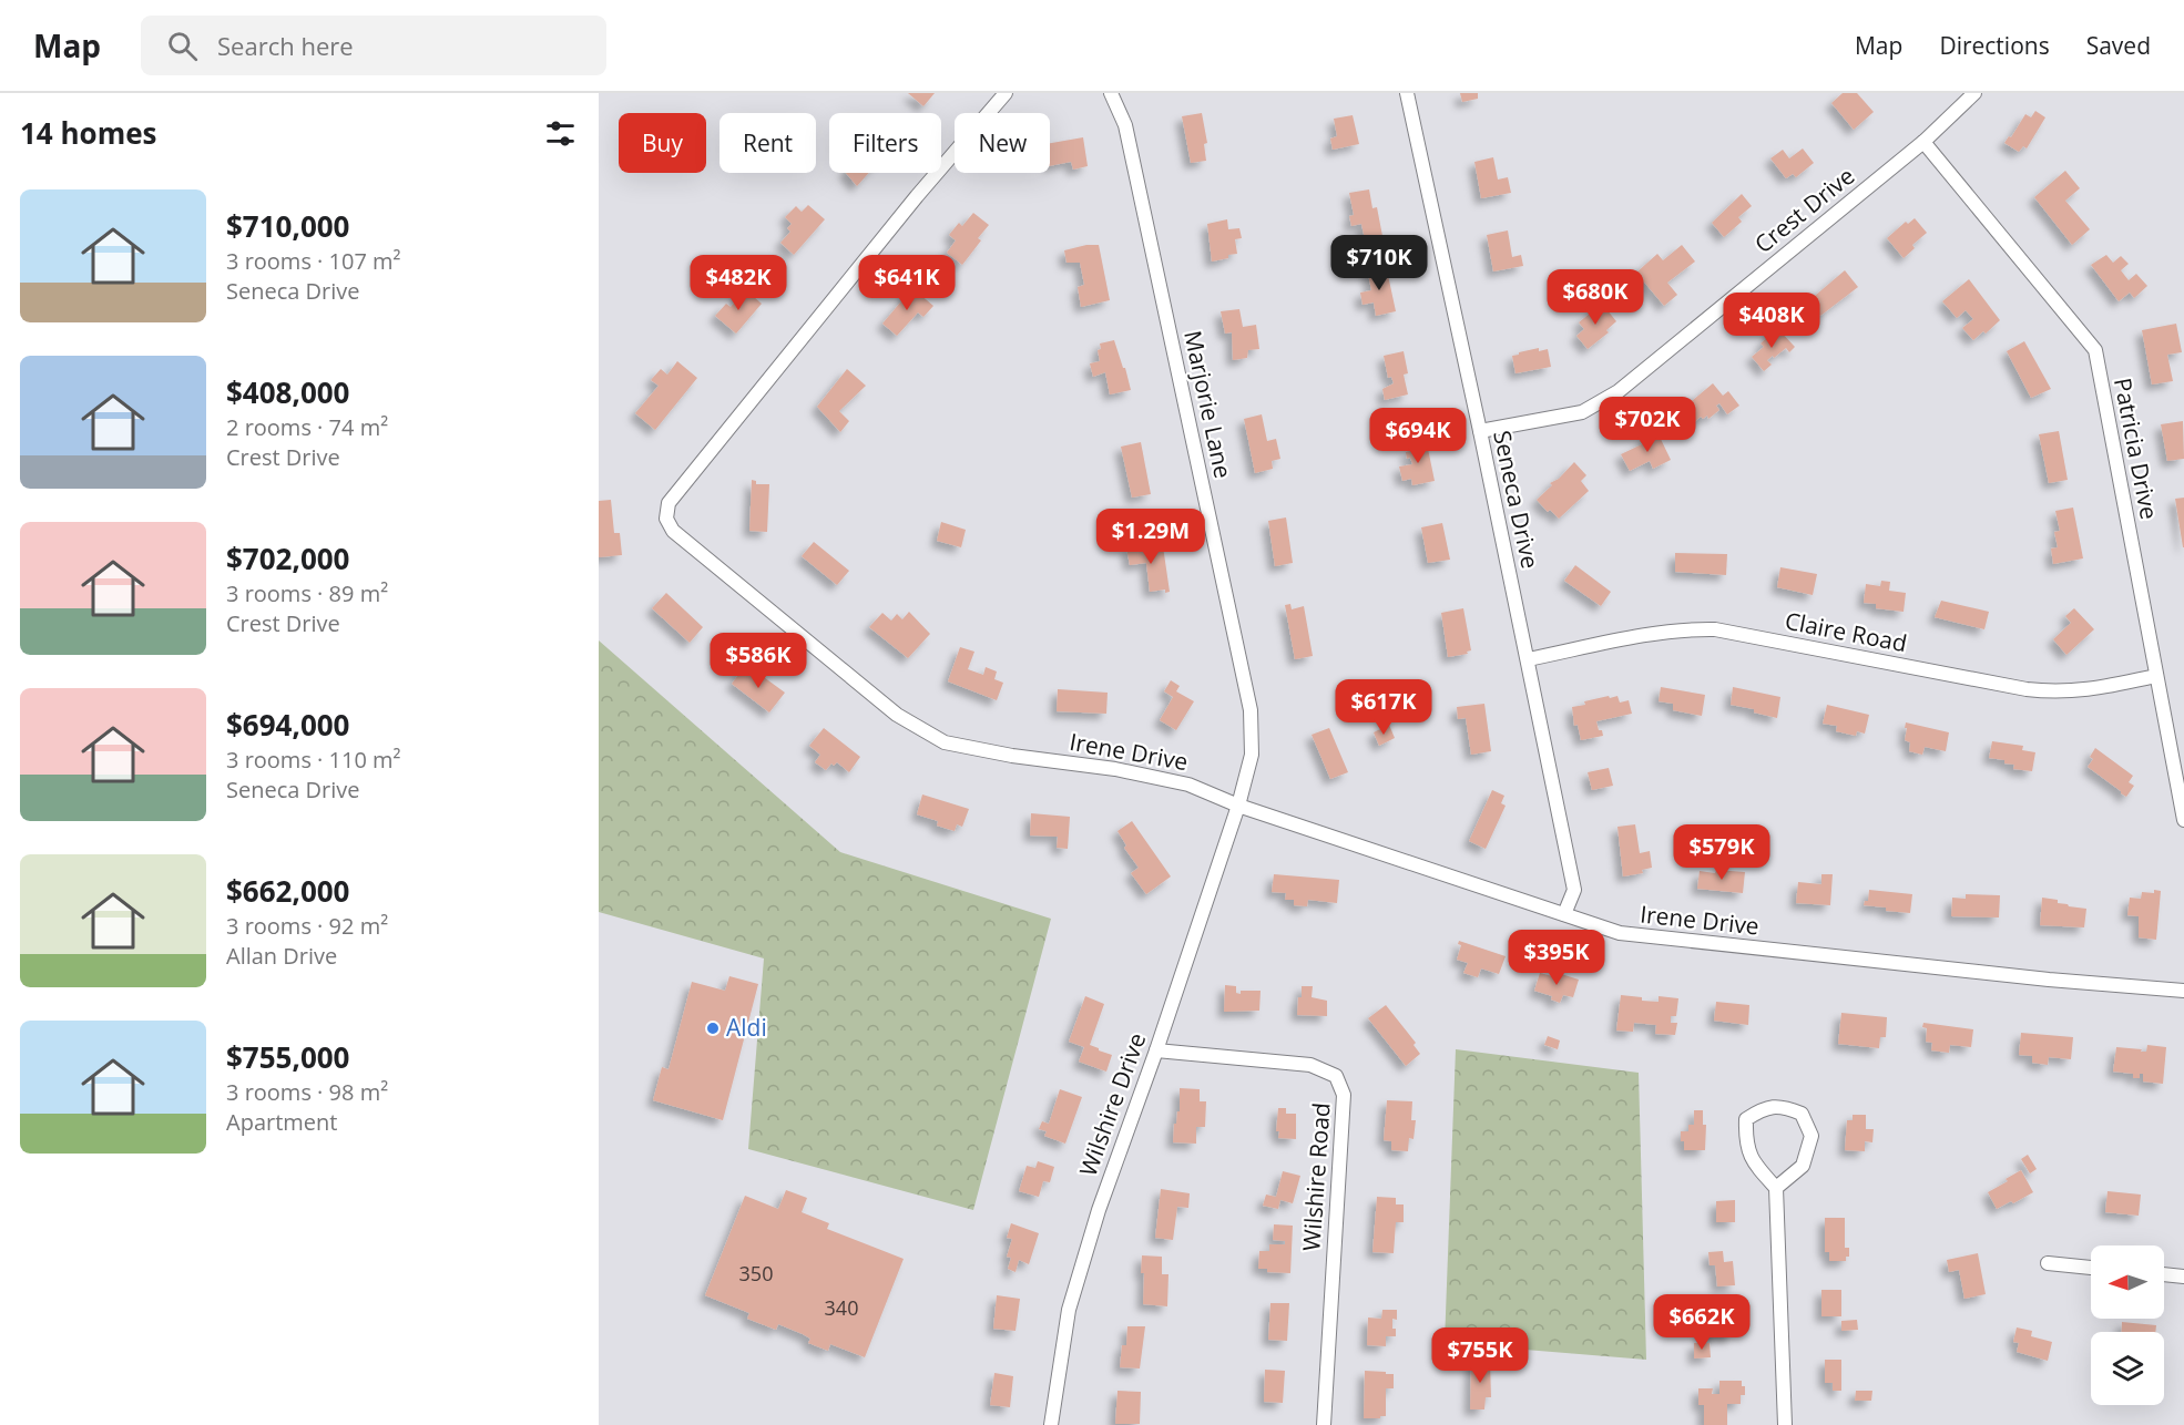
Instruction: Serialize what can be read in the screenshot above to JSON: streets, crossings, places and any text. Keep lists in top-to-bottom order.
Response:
{
  "streets": {
    "street": [
      "Crest Drive",
      "Marjorie Lane",
      "Patricia Drive",
      "Seneca Drive",
      "Claire Road",
      "Irene Drive",
      "Wilshire Drive",
      "Wilshire Road"
    ]
  },
  "crossings": [
    ["Crest Drive", "Patricia Drive"],
    ["Crest Drive", "Seneca Drive"],
    ["Marjorie Lane", "Irene Drive"],
    ["Marjorie Lane", "Wilshire Drive"],
    ["Patricia Drive", "Claire Road"],
    ["Seneca Drive", "Claire Road"],
    ["Seneca Drive", "Irene Drive"],
    ["Irene Drive", "Wilshire Drive"],
    ["Wilshire Drive", "Wilshire Road"]
  ],
  "places": ["Aldi"],
  "house_numbers": ["350", "340"],
  "north": "left",
  "page": {
    "header": "Map",
    "search": "Search here",
    "nav": ["Map", "Directions", "Saved"],
    "heading": "14 homes",
    "chip": [
      "Buy",
      "Rent",
      "Filters",
      "New"
    ],
    "list": [
      {
        "name": "$710,000",
        "note": "3 rooms · 107 m² · Seneca Drive"
      },
      {
        "name": "$408,000",
        "note": "2 rooms · 74 m² · Crest Drive"
      },
      {
        "name": "$702,000",
        "note": "3 rooms · 89 m² · Crest Drive"
      },
      {
        "name": "$694,000",
        "note": "3 rooms · 110 m² · Seneca Drive"
      },
      {
        "name": "$662,000",
        "note": "3 rooms · 92 m² · Allan Drive"
      },
      {
        "name": "$755,000",
        "note": "3 rooms · 98 m² · Apartment"
      }
    ],
    "price": [
      "$710K",
      "$482K",
      "$641K",
      "$680K",
      "$408K",
      "$702K",
      "$694K",
      "$1.29M",
      "$586K",
      "$617K",
      "$579K",
      "$395K",
      "$662K",
      "$755K"
    ]
  }
}
